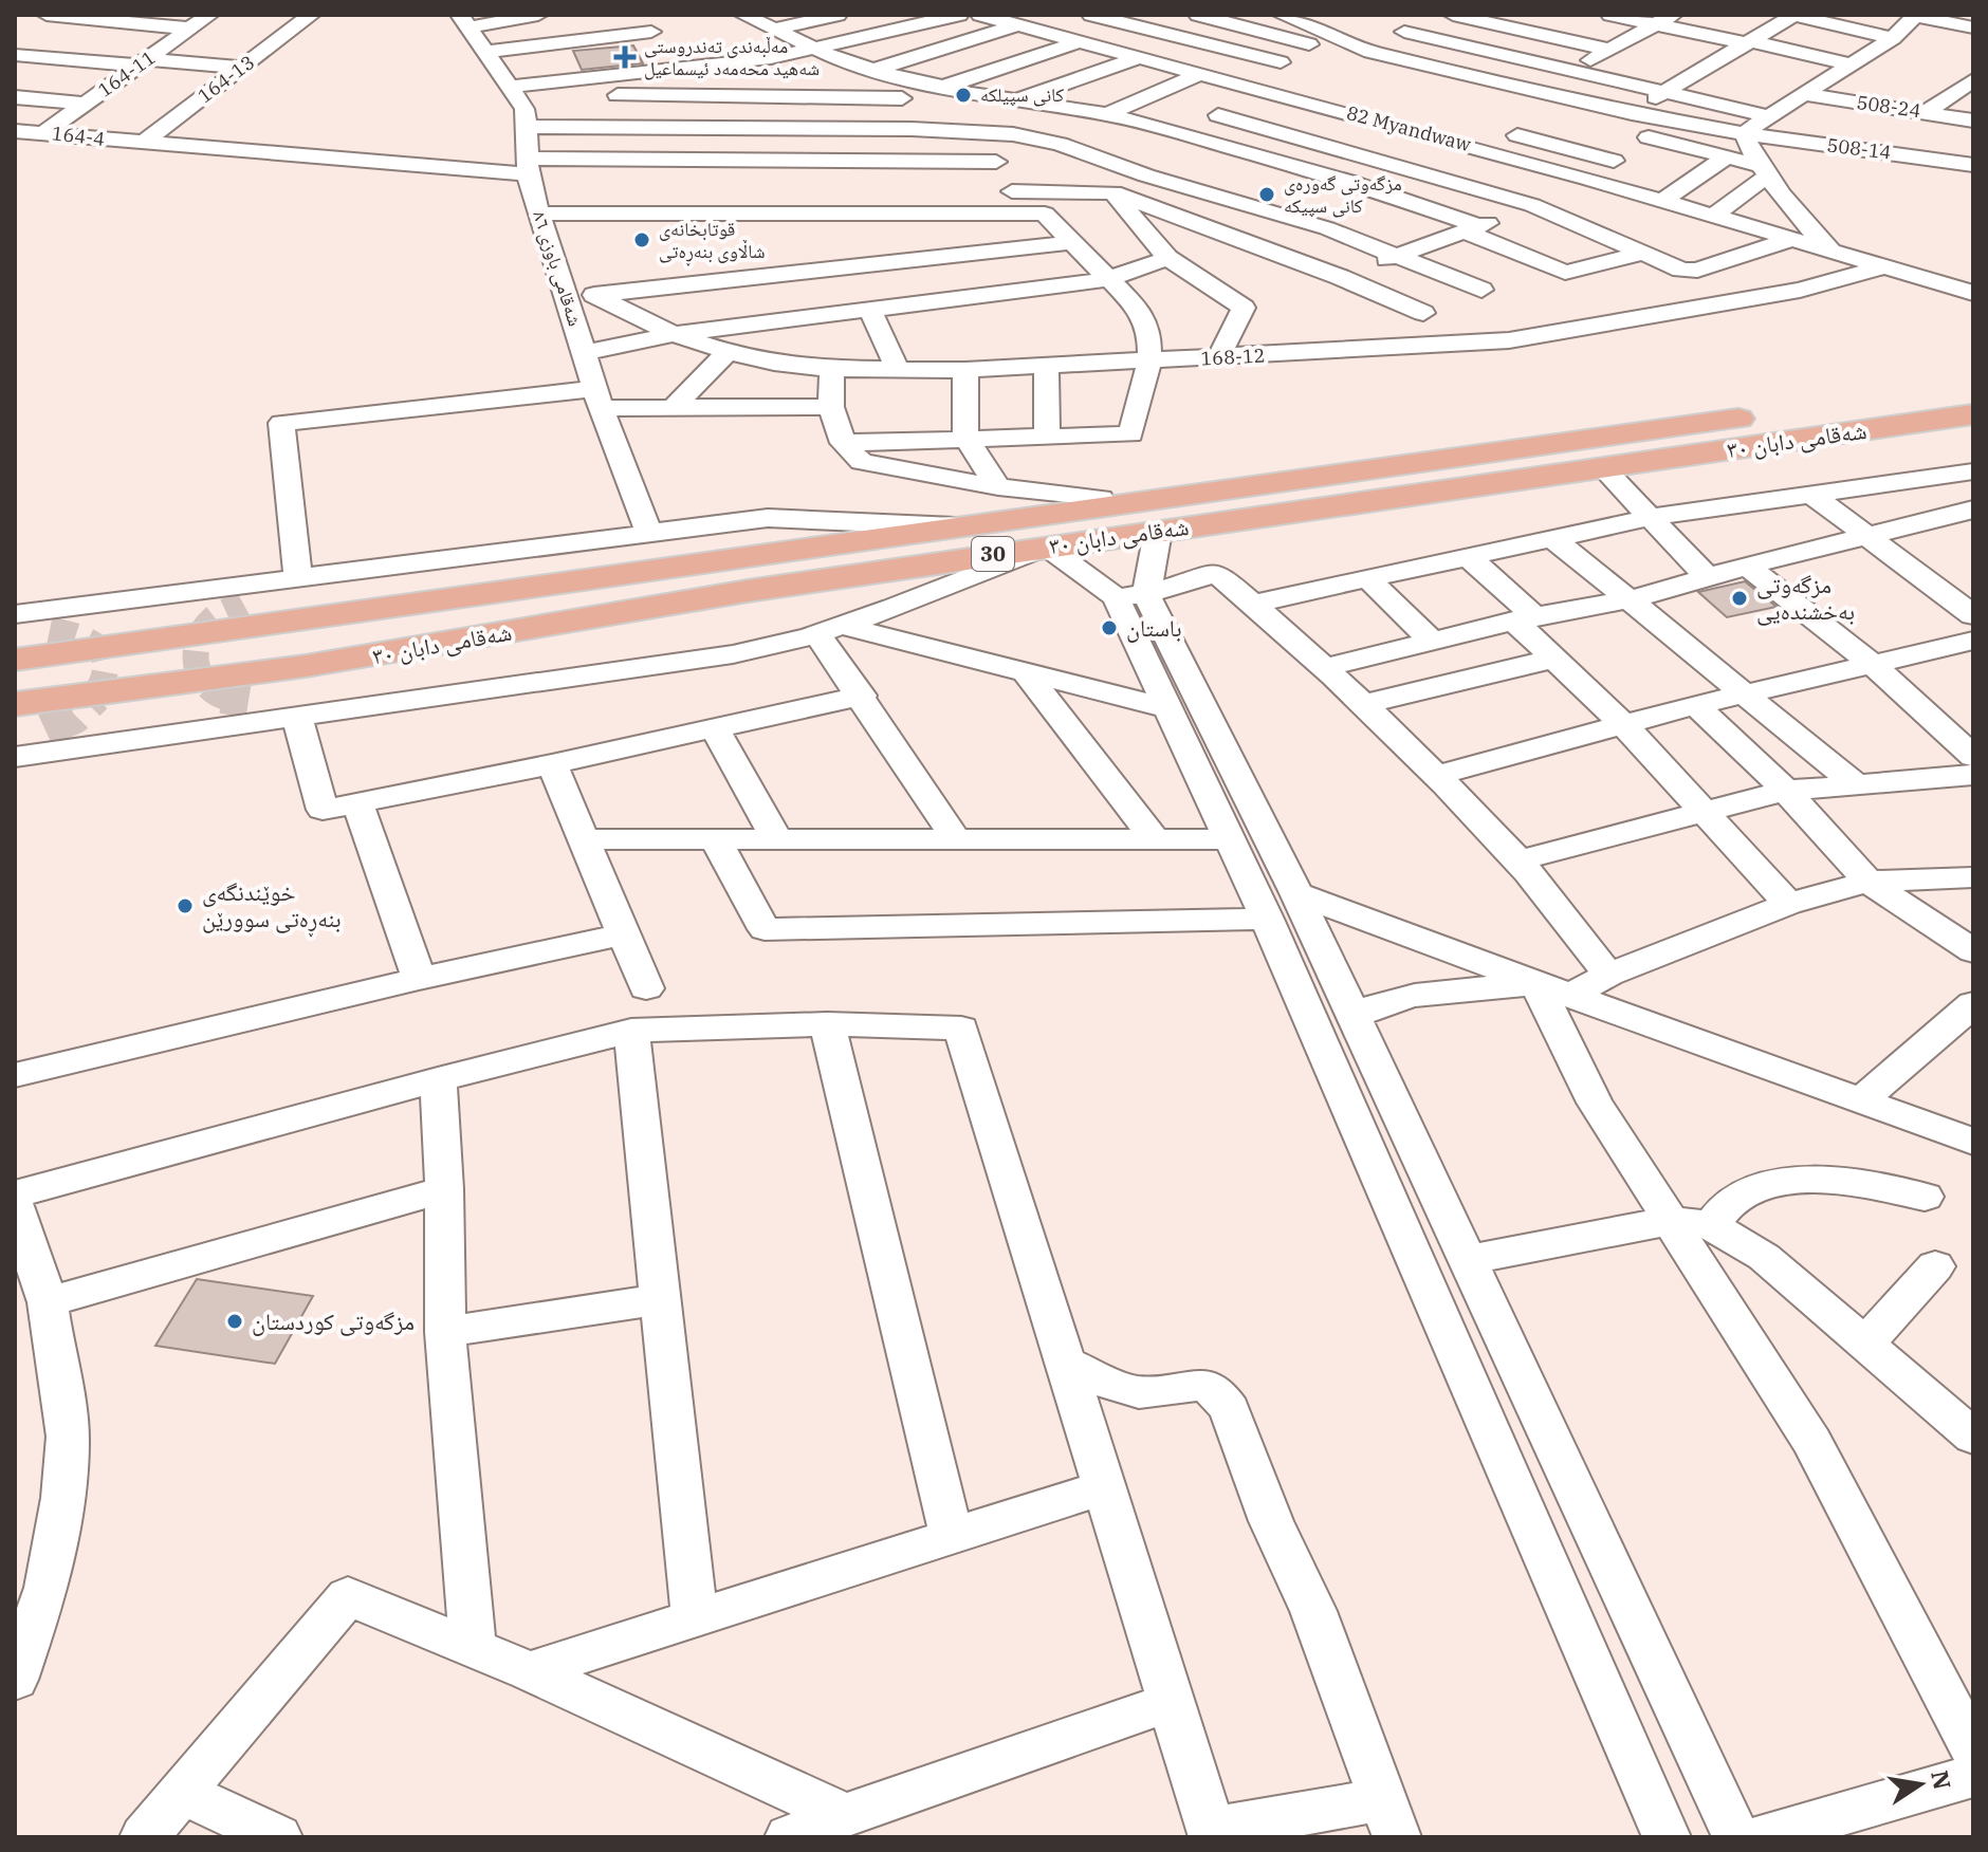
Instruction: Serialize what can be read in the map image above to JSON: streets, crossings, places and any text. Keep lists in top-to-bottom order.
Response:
{
  "streets": {
    "main road": ["شەقامی دابان ٣٠", "30"],
    "street": [
      "164-11",
      "164-13",
      "508-24",
      "82 Myandwaw",
      "164-4",
      "508-14",
      "شەقامی باوزی ٨٦",
      "168-12"
    ]
  },
  "crossings": [
    ["164-11", "164-4"],
    ["164-13", "164-4"],
    ["164-4", "شەقامی باوزی ٨٦"],
    ["شەقامی باوزی ٨٦", "168-12"]
  ],
  "places": {
    "health": ["مەڵبەندی تەندروستی شەهید محەمەد ئیسماعیل"],
    "other": [
      "کانی سپیلکە",
      "مزگەوتی گەورەی کانی سپیکە",
      "قوتابخانەی شاڵاوی بنەڕەتی",
      "مزگەوتی بەخشندەیی",
      "باستان",
      "خوێندنگەی بنەڕەتی سوورێن",
      "مزگەوتی کوردستان"
    ]
  },
  "north": "right"
}
